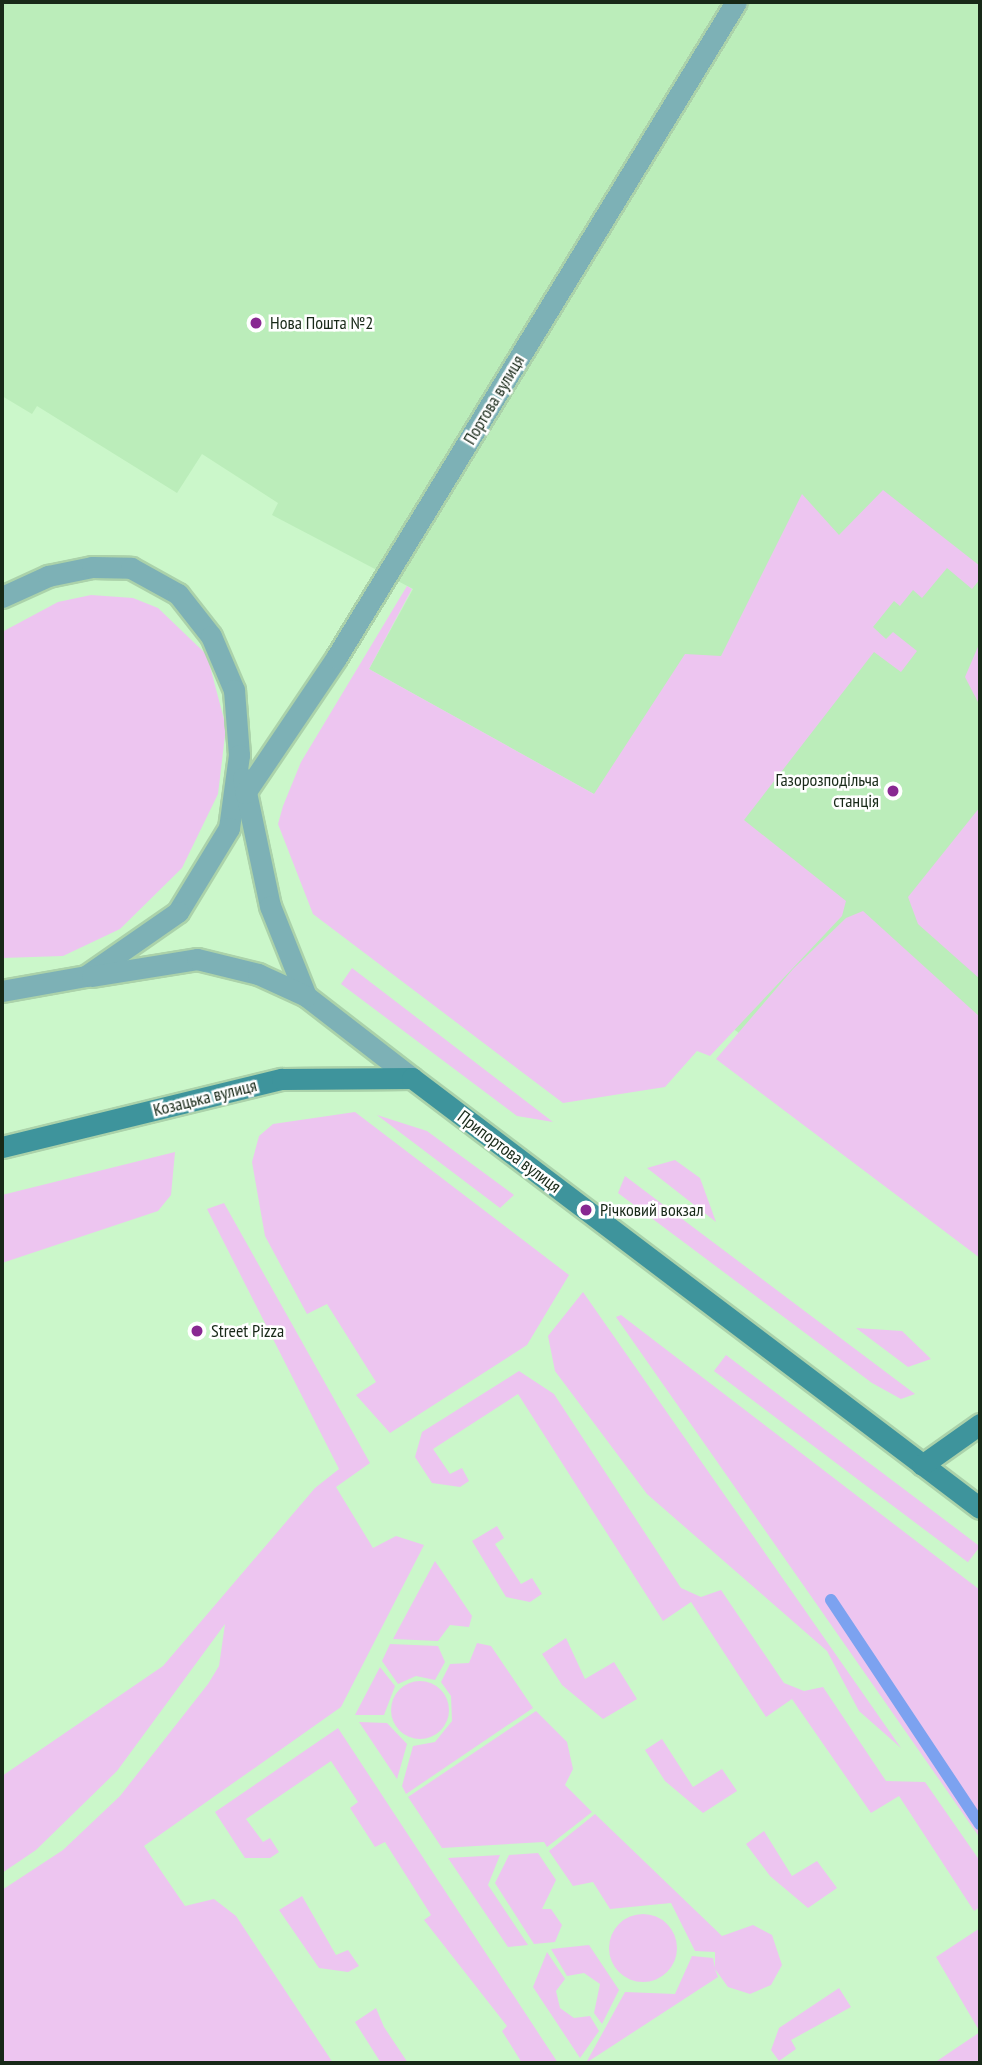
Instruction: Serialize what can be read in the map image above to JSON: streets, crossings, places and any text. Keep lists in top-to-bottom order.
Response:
{
  "streets": {
    "main road": ["Козацька вулиця", "Припортова вулиця"],
    "street": ["Портова вулиця"]
  },
  "crossings": [
    ["Козацька вулиця", "Припортова вулиця"]
  ],
  "places": [
    "Нова Пошта №2",
    "Газорозподільча станція",
    "Річковий вокзал",
    "Street Pizza"
  ]
}
